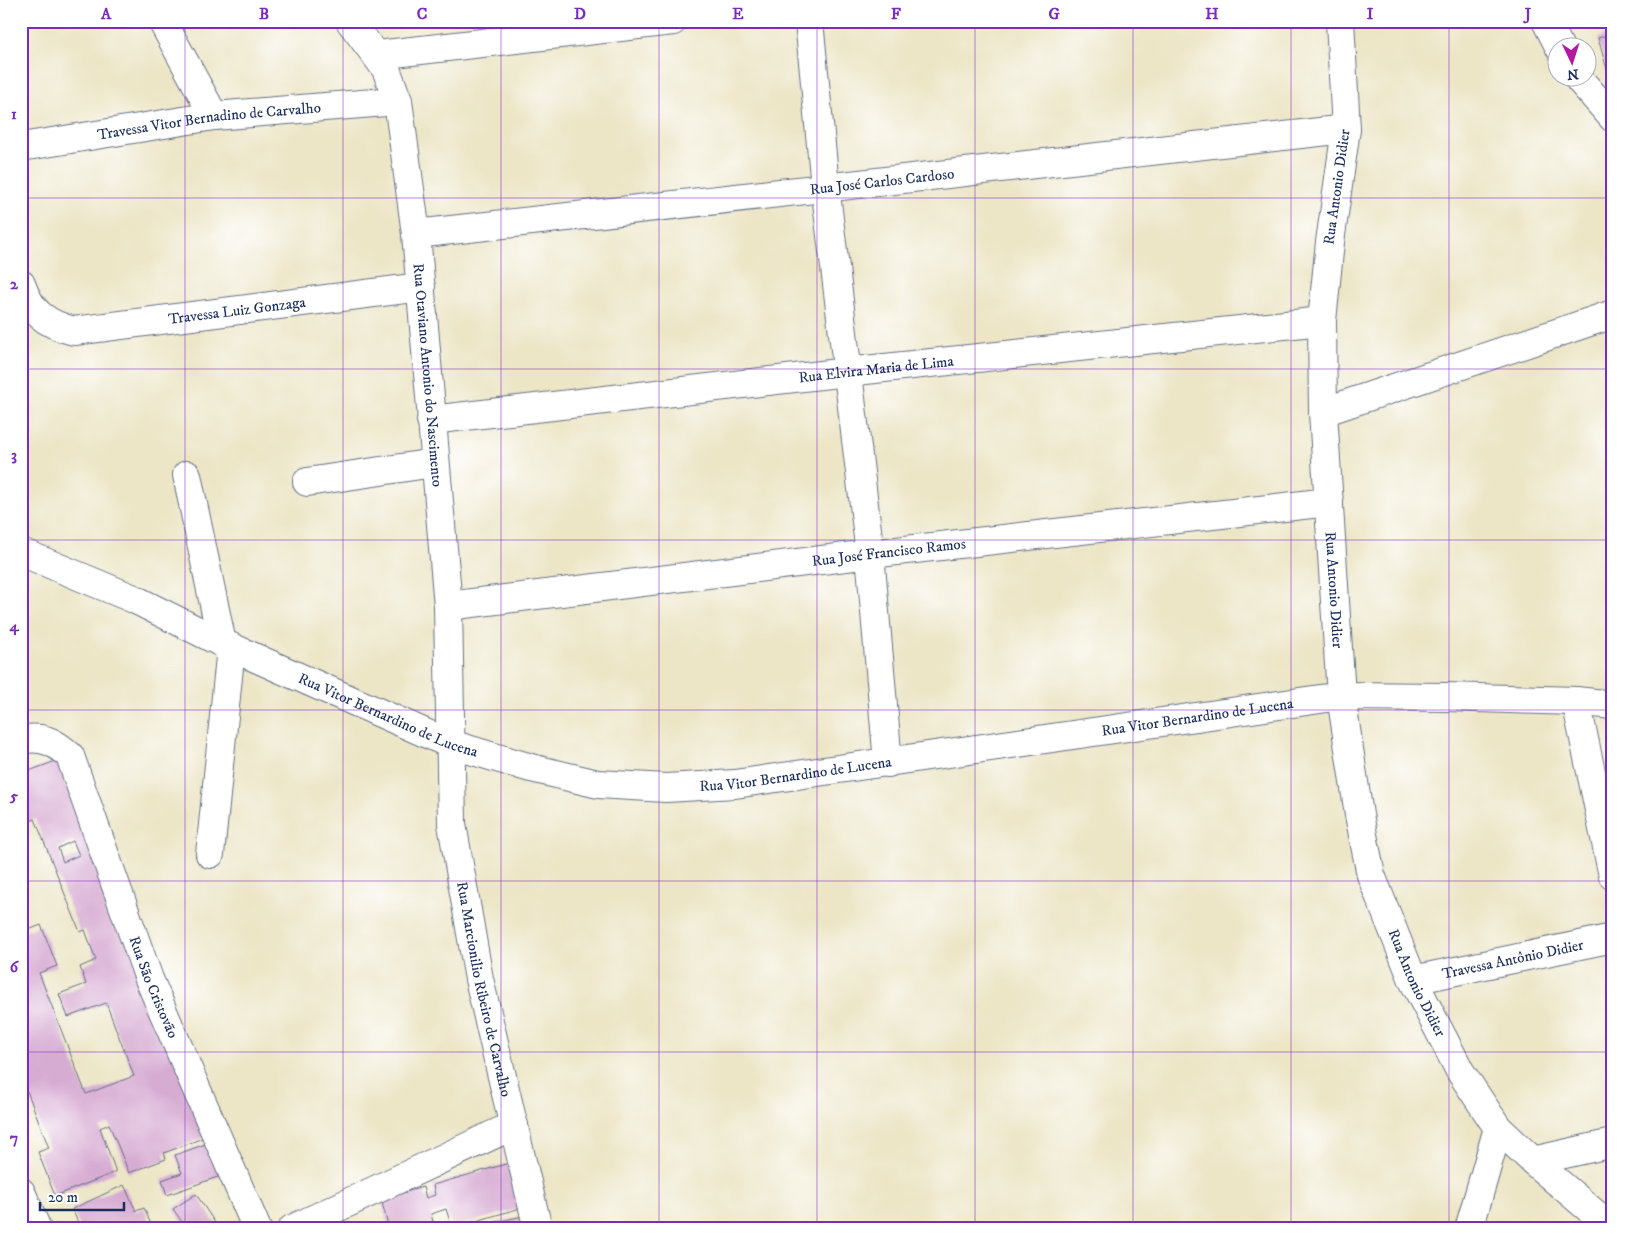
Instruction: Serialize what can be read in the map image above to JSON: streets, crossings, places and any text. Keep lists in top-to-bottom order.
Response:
{
  "streets": {
    "street": [
      "Travessa Vitor Bernadino de Carvalho",
      "Rua José Carlos Cardoso",
      "Rua Antonio Didier",
      "Travessa Luiz Gonzaga",
      "Rua Elvira Maria de Lima",
      "Rua Otaviano Antonio do Nascimento",
      "Rua José Francisco Ramos",
      "Rua Vitor Bernardino de Lucena",
      "Travessa Antônio Didier",
      "Rua São Cristovão",
      "Rua Marcionilio Ribeiro de Carvalho"
    ]
  },
  "crossings": [
    ["Travessa Vitor Bernadino de Carvalho", "Rua Otaviano Antonio do Nascimento"],
    ["Rua José Carlos Cardoso", "Rua Antonio Didier"],
    ["Rua José Carlos Cardoso", "Rua Otaviano Antonio do Nascimento"],
    ["Rua Antonio Didier", "Rua Elvira Maria de Lima"],
    ["Rua Antonio Didier", "Rua José Francisco Ramos"],
    ["Rua Antonio Didier", "Rua Vitor Bernardino de Lucena"],
    ["Rua Antonio Didier", "Travessa Antônio Didier"],
    ["Travessa Luiz Gonzaga", "Rua Otaviano Antonio do Nascimento"],
    ["Rua Elvira Maria de Lima", "Rua Otaviano Antonio do Nascimento"],
    ["Rua Otaviano Antonio do Nascimento", "Rua José Francisco Ramos"],
    ["Rua Otaviano Antonio do Nascimento", "Rua Vitor Bernardino de Lucena"],
    ["Rua Otaviano Antonio do Nascimento", "Rua Marcionilio Ribeiro de Carvalho"],
    ["Rua Vitor Bernardino de Lucena", "Rua Marcionilio Ribeiro de Carvalho"]
  ],
  "scale_bar": "20 m",
  "north": "bottom",
  "grid": {
    "columns": [
      "A",
      "B",
      "C",
      "D",
      "E",
      "F",
      "G",
      "H",
      "I",
      "J"
    ],
    "rows": [
      "1",
      "2",
      "3",
      "4",
      "5",
      "6",
      "7"
    ]
  }
}
